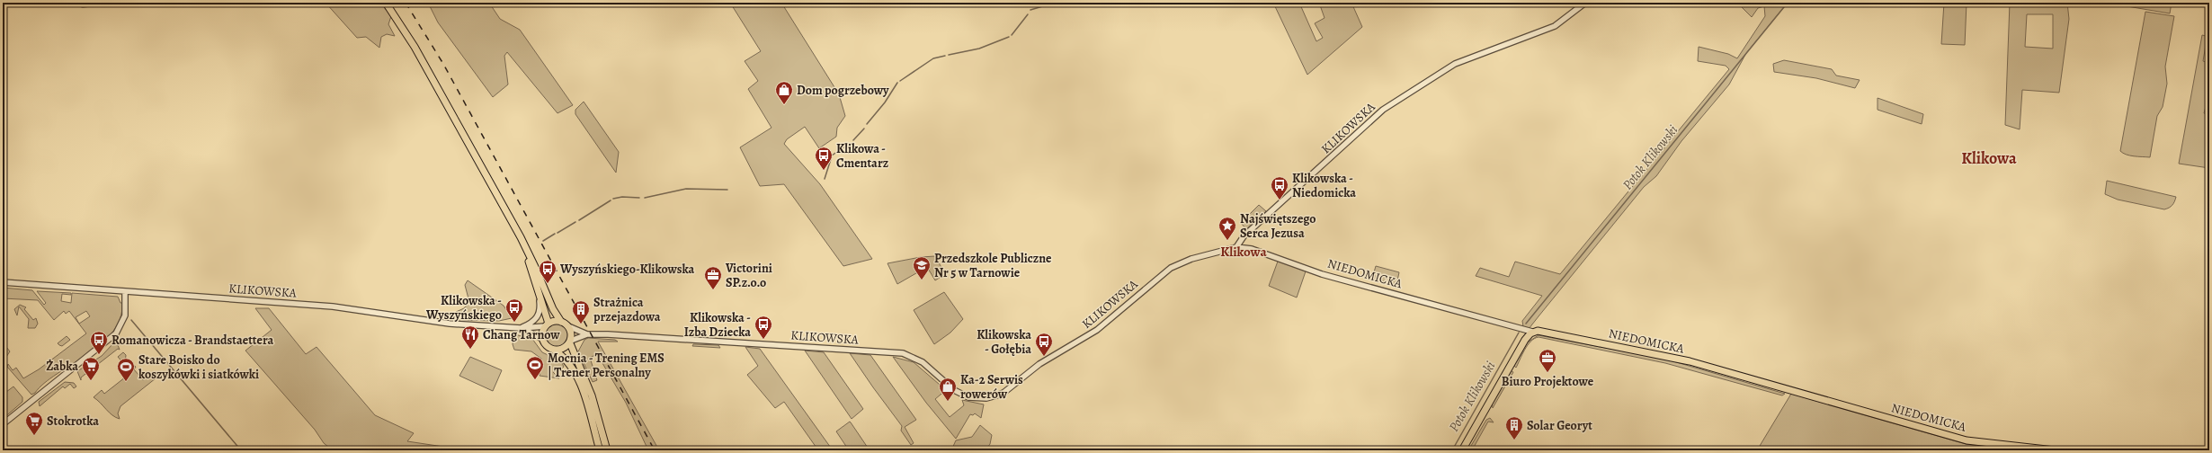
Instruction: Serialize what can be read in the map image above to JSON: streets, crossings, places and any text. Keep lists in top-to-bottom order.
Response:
{
  "streets": {
    "main road": ["NIEDOMICKA"],
    "street": ["KLIKOWSKA"]
  },
  "crossings": [
    ["KLIKOWSKA", "NIEDOMICKA"]
  ],
  "districts": ["Klikowa", "Klikowa"],
  "water": ["Potok Klikowski"],
  "places": {
    "shop": ["Dom pogrzebowy", "Ka-2 Serwis rowerów"],
    "bus stop": [
      "Klikowa - Cmentarz",
      "Klikowska - Niedomicka",
      "Wyszyńskiego-Klikowska",
      "Klikowska - Wyszyńskiego",
      "Klikowska - Izba Dziecka",
      "Romanowicza - Brandstaettera",
      "Klikowska - Gołębia"
    ],
    "place": ["Najświętszego Serca Jezusa"],
    "school or university": ["Przedszkole Publiczne Nr 5 w Tarnowie"],
    "office": ["Victorini SP.z.o.o", "Biuro Projektowe"],
    "building": ["Strażnica przejazdowa", "Solar Georyt"],
    "restaurant": ["Chang Tarnow"],
    "sports": ["Mocnia - Trening EMS | Trener Personalny", "Stare Boisko do koszykówki i siatkówki"],
    "supermarket": ["Żabka", "Stokrotka"]
  }
}
